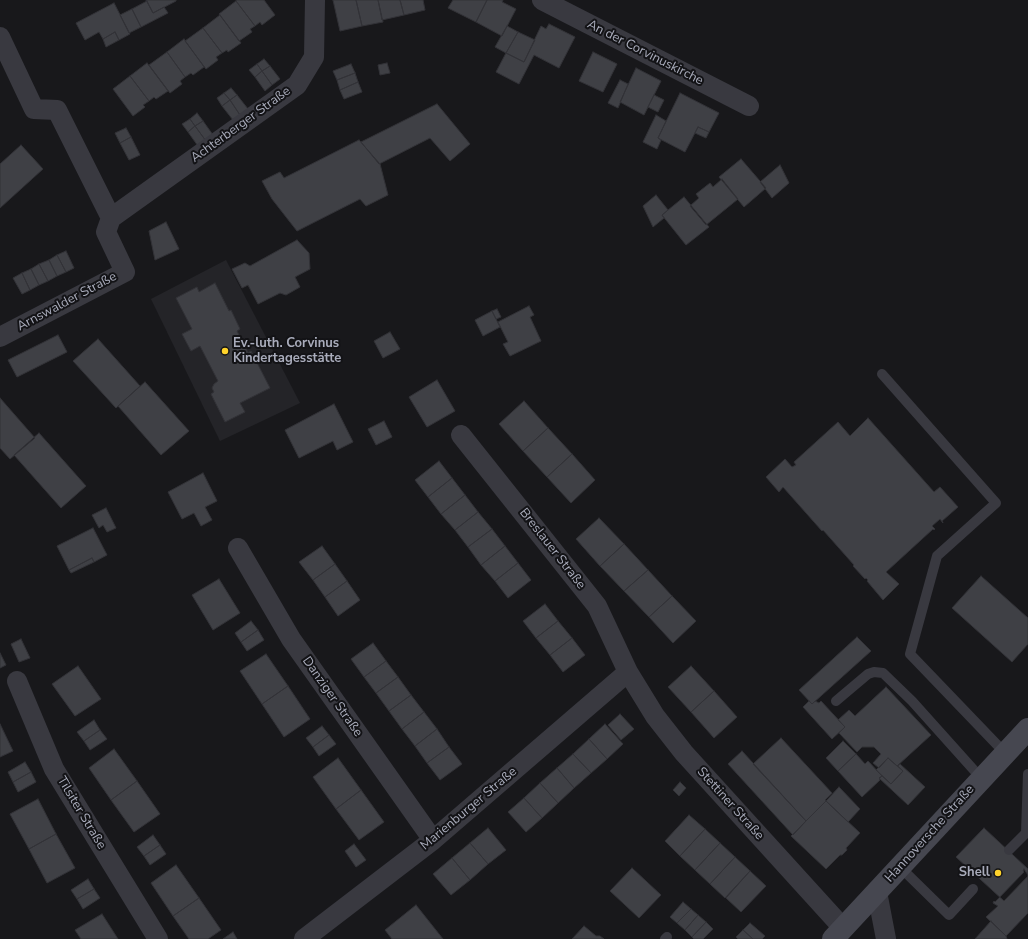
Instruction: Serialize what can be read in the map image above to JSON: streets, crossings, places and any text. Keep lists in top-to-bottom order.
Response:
{
  "streets": {
    "street": [
      "An der Corvinuskirche",
      "Achterberger Straße",
      "Arnswalder Straße",
      "Breslauer Straße",
      "Danziger Straße",
      "Stettiner Straße",
      "Marienburger Straße",
      "Tilsiter Straße",
      "Hannoversche Straße"
    ]
  },
  "crossings": [
    ["Achterberger Straße", "Arnswalder Straße"],
    ["Breslauer Straße", "Stettiner Straße"],
    ["Breslauer Straße", "Marienburger Straße"],
    ["Danziger Straße", "Marienburger Straße"],
    ["Stettiner Straße", "Marienburger Straße"],
    ["Stettiner Straße", "Hannoversche Straße"]
  ],
  "places": ["Ev.-luth. Corvinus Kindertagesstätte", "Shell"]
}
